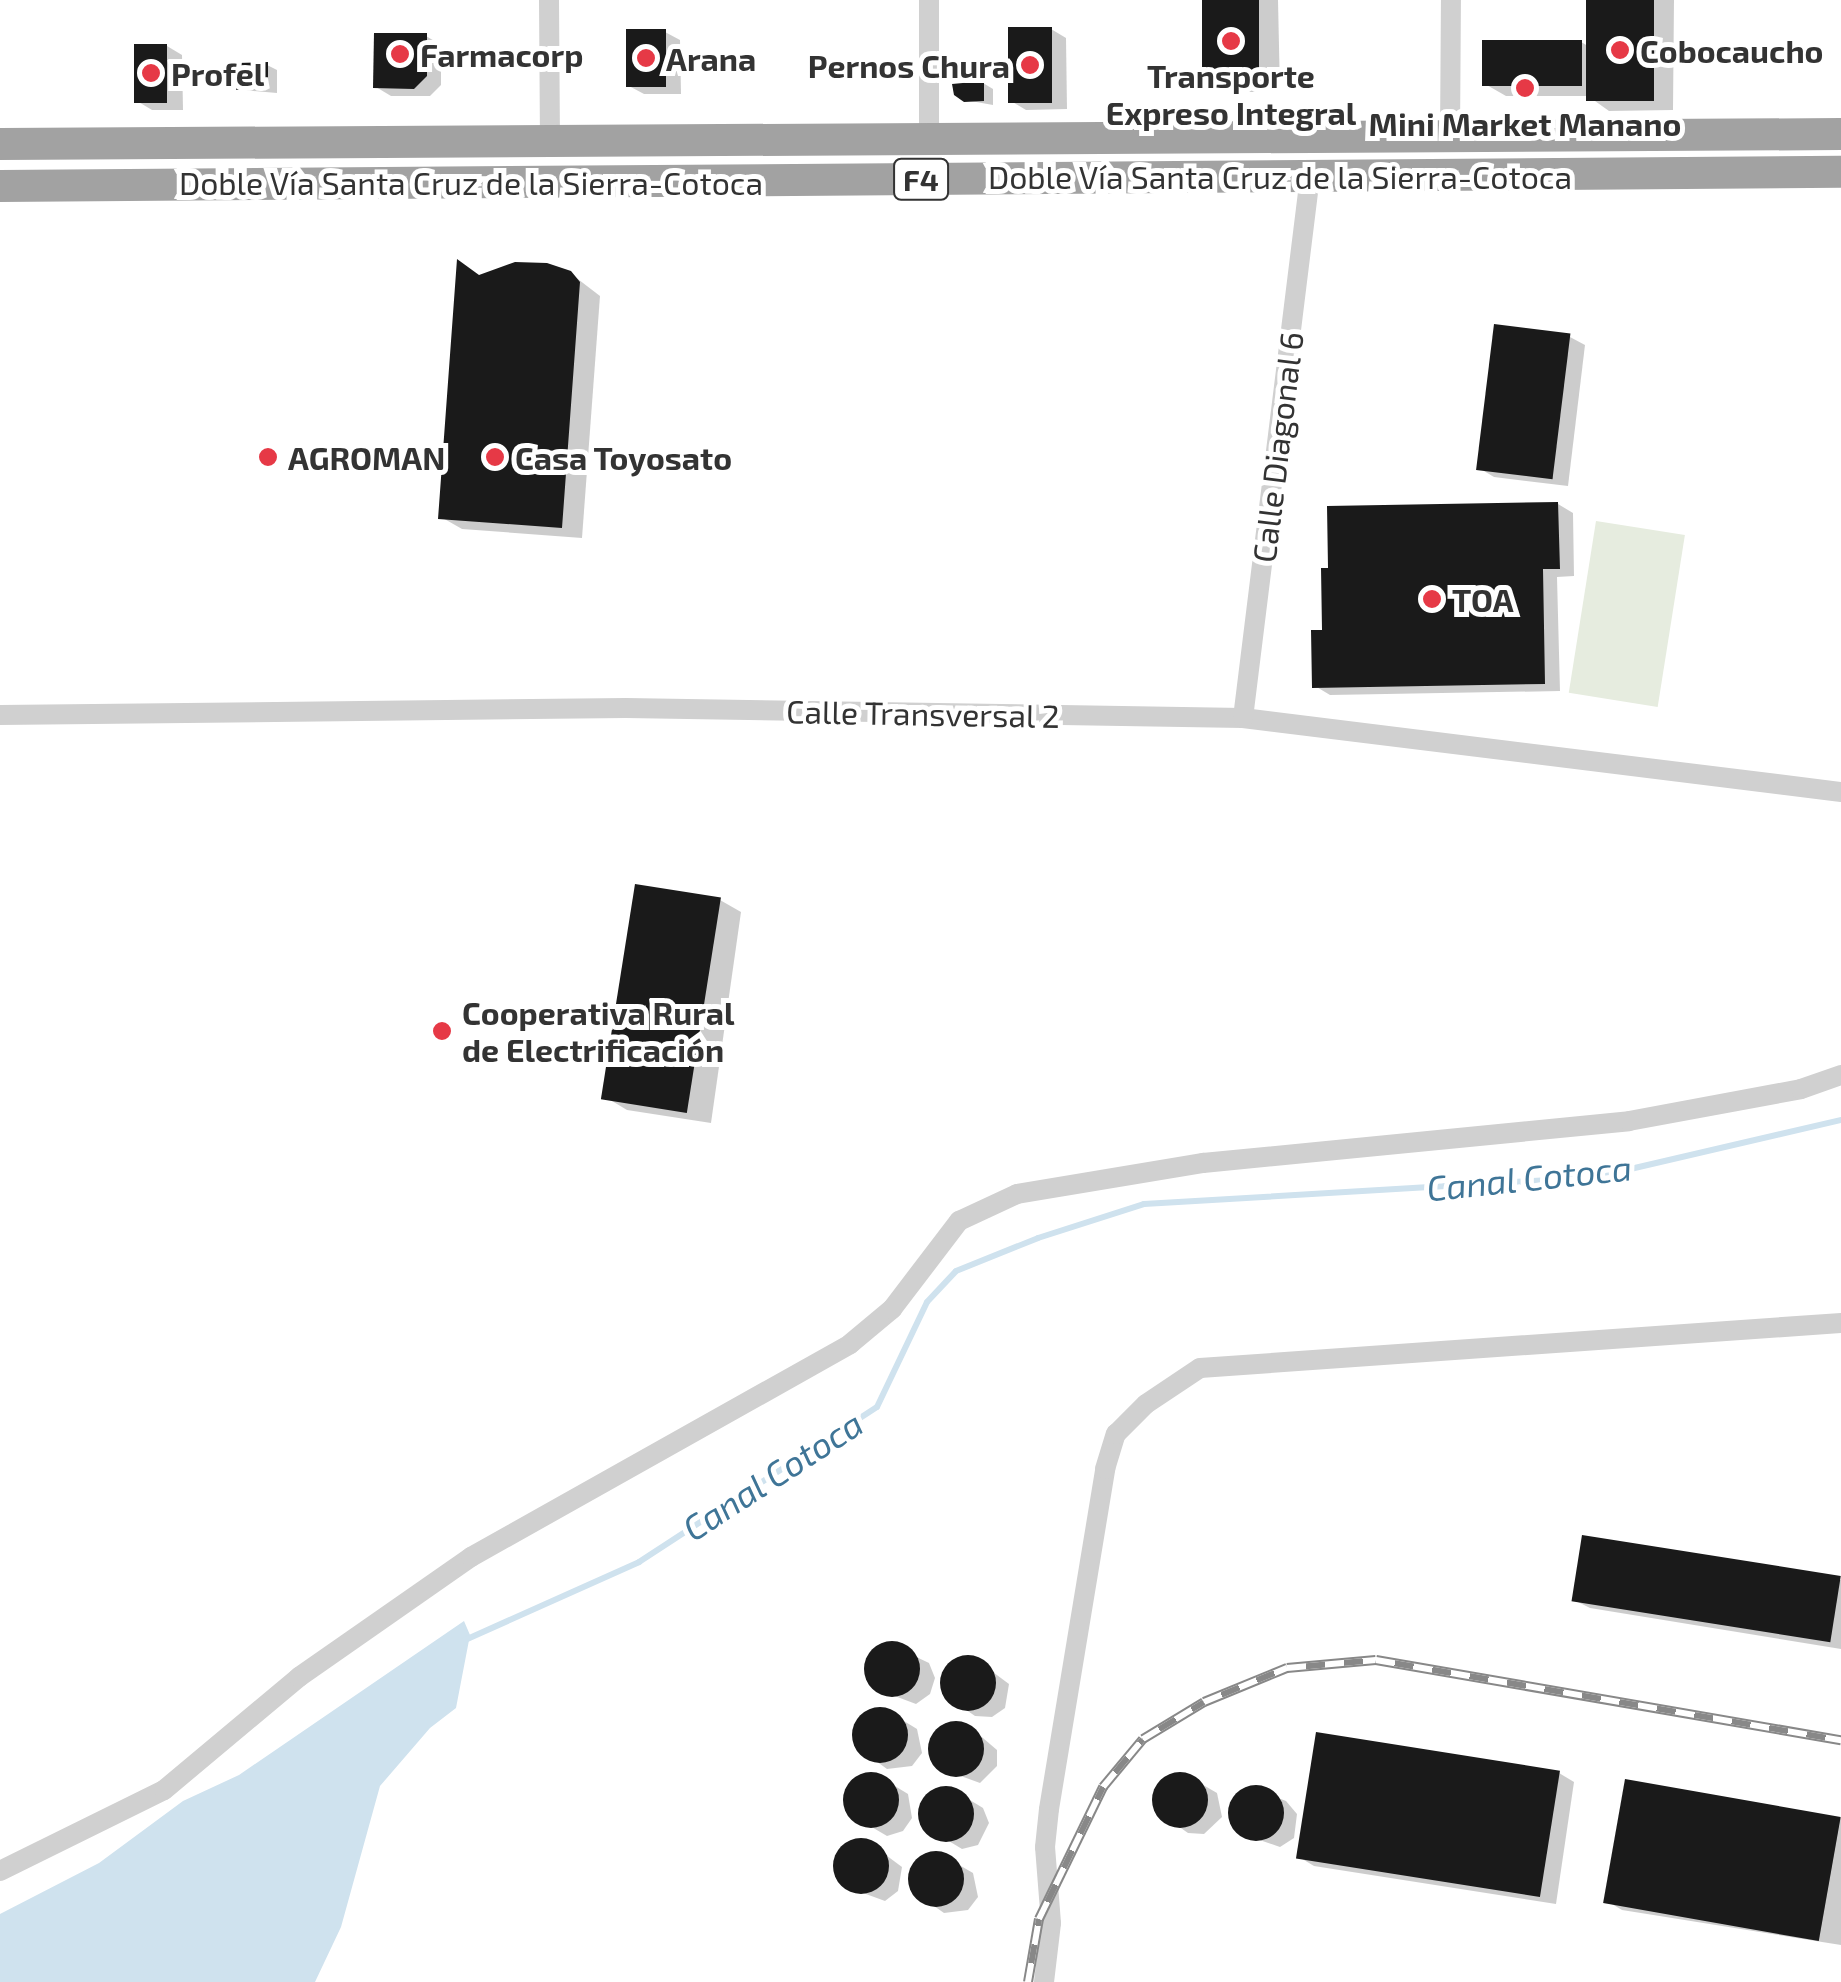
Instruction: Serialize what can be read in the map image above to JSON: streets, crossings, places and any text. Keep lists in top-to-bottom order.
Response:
{
  "streets": {
    "highway": ["Doble Vía Santa Cruz de la Sierra-Cotoca", "F4"],
    "street": ["Calle Diagonal 6", "Calle Transversal 2"]
  },
  "crossings": [
    ["Doble Vía Santa Cruz de la Sierra-Cotoca", "Calle Diagonal 6"],
    ["Calle Diagonal 6", "Calle Transversal 2"]
  ],
  "water": ["Canal Cotoca"],
  "places": [
    "Transporte Expreso Integral",
    "Cobocaucho",
    "Farmacorp",
    "Arana",
    "Pernos Chura",
    "Profel",
    "Mini Market Manano",
    "AGROMAN",
    "Casa Toyosato",
    "TOA",
    "Cooperativa Rural de Electrificación"
  ]
}
